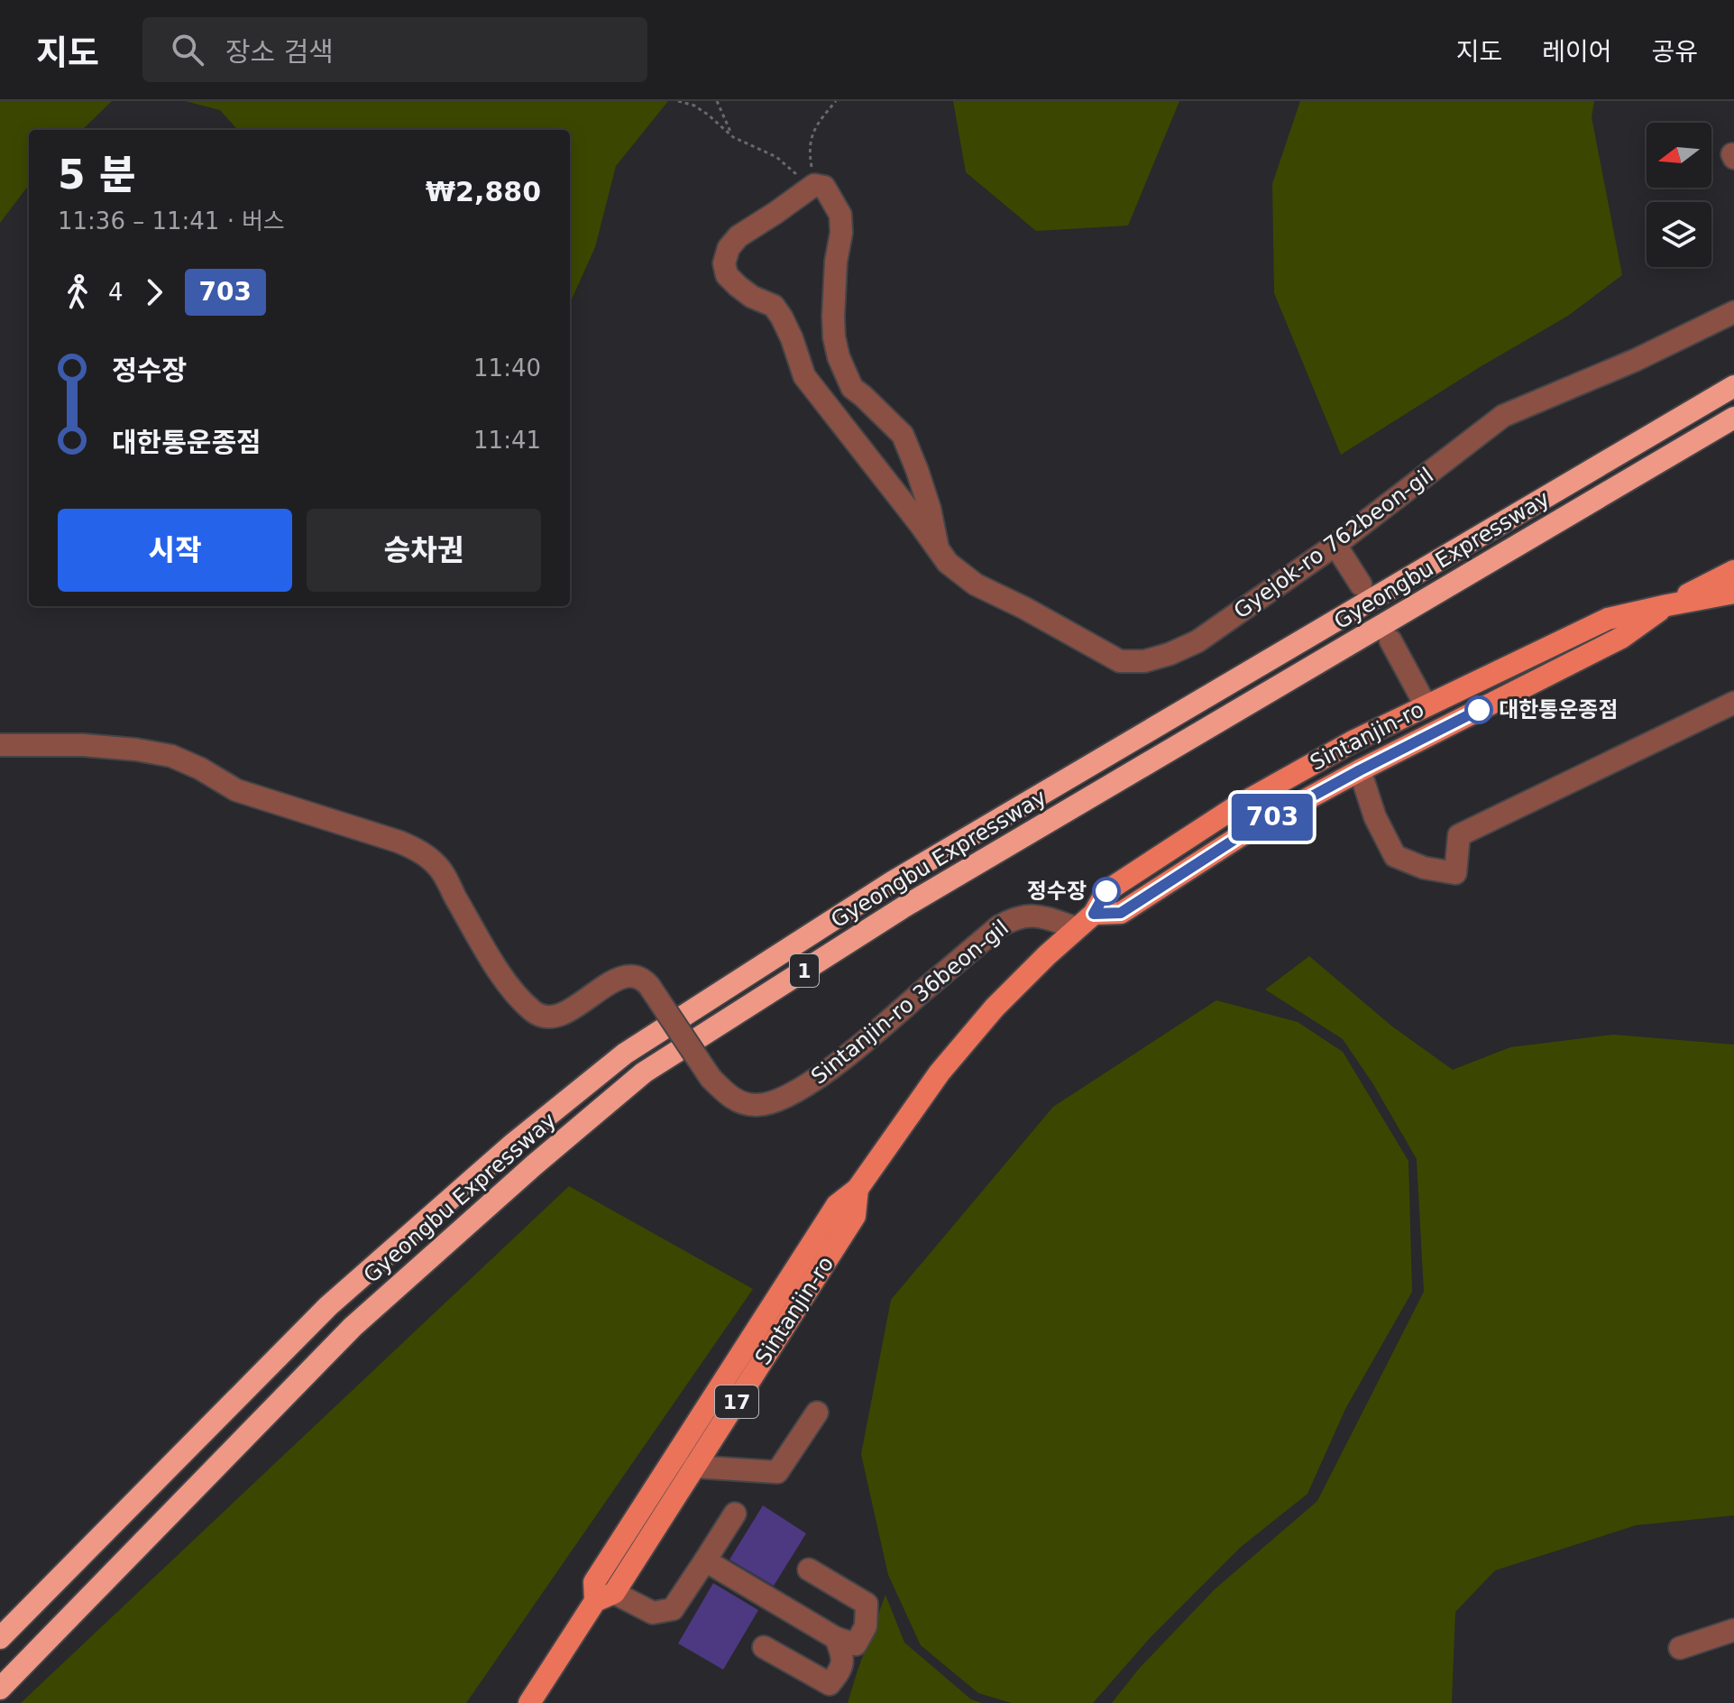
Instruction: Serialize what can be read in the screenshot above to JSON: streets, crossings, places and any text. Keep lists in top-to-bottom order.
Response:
{
  "streets": {
    "highway": ["Gyeongbu Expressway", "1"],
    "main road": ["Sintanjin-ro", "17"],
    "street": ["Gyejok-ro 762beon-gil", "Sintanjin-ro 36beon-gil"]
  },
  "crossings": [
    ["Sintanjin-ro", "Sintanjin-ro 36beon-gil"]
  ],
  "places": ["대한통운종점", "정수장"],
  "lines": ["bus line 703"],
  "north": "left",
  "page": {
    "header": "지도",
    "search": "장소 검색",
    "nav": ["지도", "레이어", "공유"],
    "on_map": "703",
    "heading": ["5 분", "11:36 – 11:41 · 버스", "₩2,880"],
    "legs": ["4", "703"],
    "list": [
      {
        "name": "정수장",
        "value": "11:40"
      },
      {
        "name": "대한통운종점",
        "value": "11:41"
      }
    ],
    "buttons": ["시작", "승차권"]
  }
}
